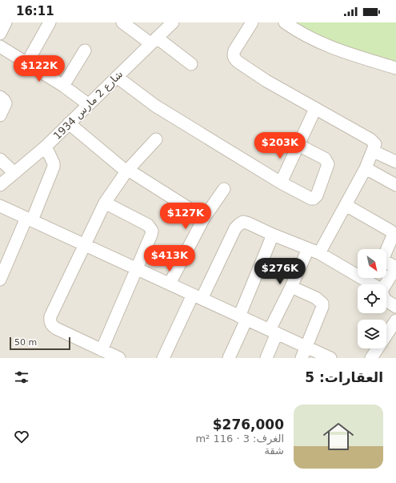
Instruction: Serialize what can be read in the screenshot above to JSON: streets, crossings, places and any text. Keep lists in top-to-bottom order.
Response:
{
  "streets": {
    "street": ["شارع 2 مارس 1934"]
  },
  "scale_bar": "50 m",
  "north": "bottom right",
  "page": {
    "status": "16:11",
    "price": [
      "$122K",
      "$203K",
      "$127K",
      "$413K",
      "$276K"
    ],
    "scale": "50 m",
    "heading": "العقارات: 5",
    "list": [
      {
        "name": "$276,000",
        "note": "الغرف: 3 · 116 m² · شقة"
      }
    ]
  }
}
